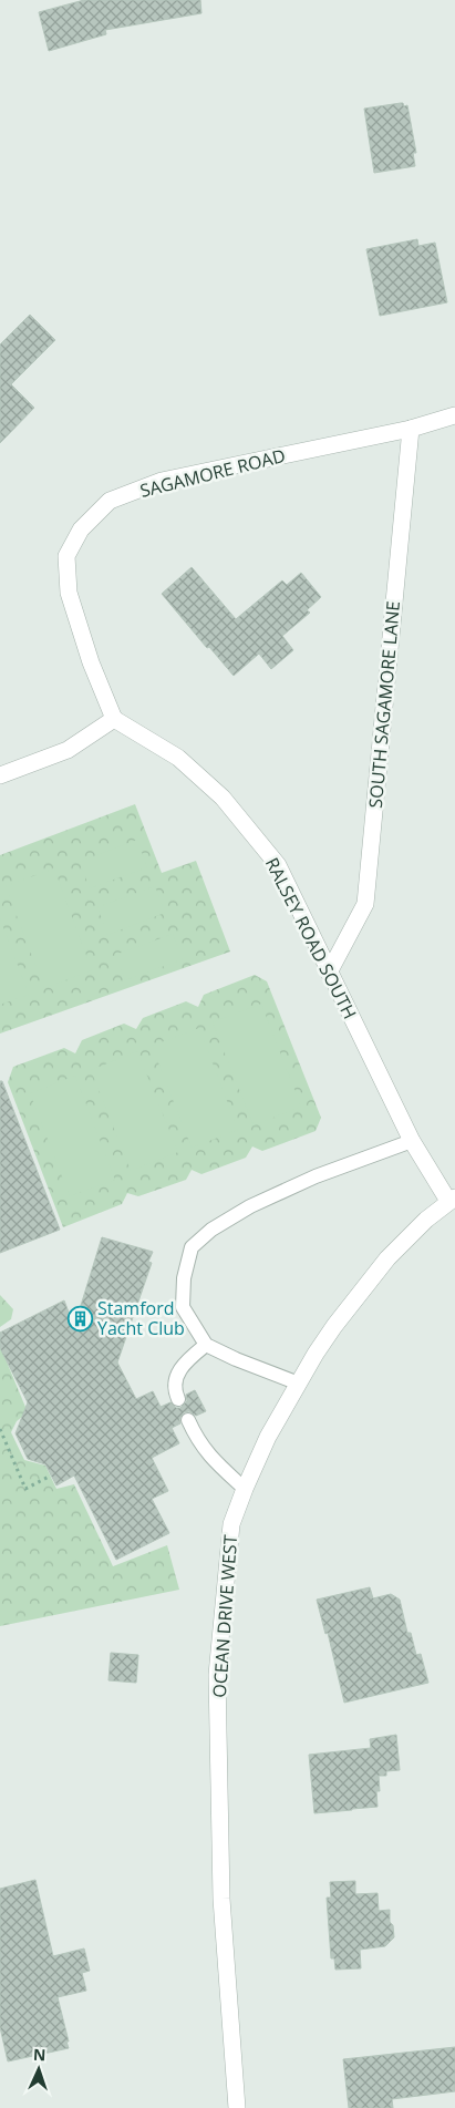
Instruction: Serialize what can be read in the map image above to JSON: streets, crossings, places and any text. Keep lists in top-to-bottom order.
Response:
{
  "streets": {
    "street": [
      "SAGAMORE ROAD",
      "SOUTH SAGAMORE LANE",
      "RALSEY ROAD SOUTH",
      "OCEAN DRIVE WEST"
    ]
  },
  "crossings": [
    ["SAGAMORE ROAD", "SOUTH SAGAMORE LANE"],
    ["SAGAMORE ROAD", "RALSEY ROAD SOUTH"],
    ["SOUTH SAGAMORE LANE", "RALSEY ROAD SOUTH"],
    ["RALSEY ROAD SOUTH", "OCEAN DRIVE WEST"]
  ],
  "places": {
    "building": ["Stamford Yacht Club"]
  },
  "north": "top"
}
